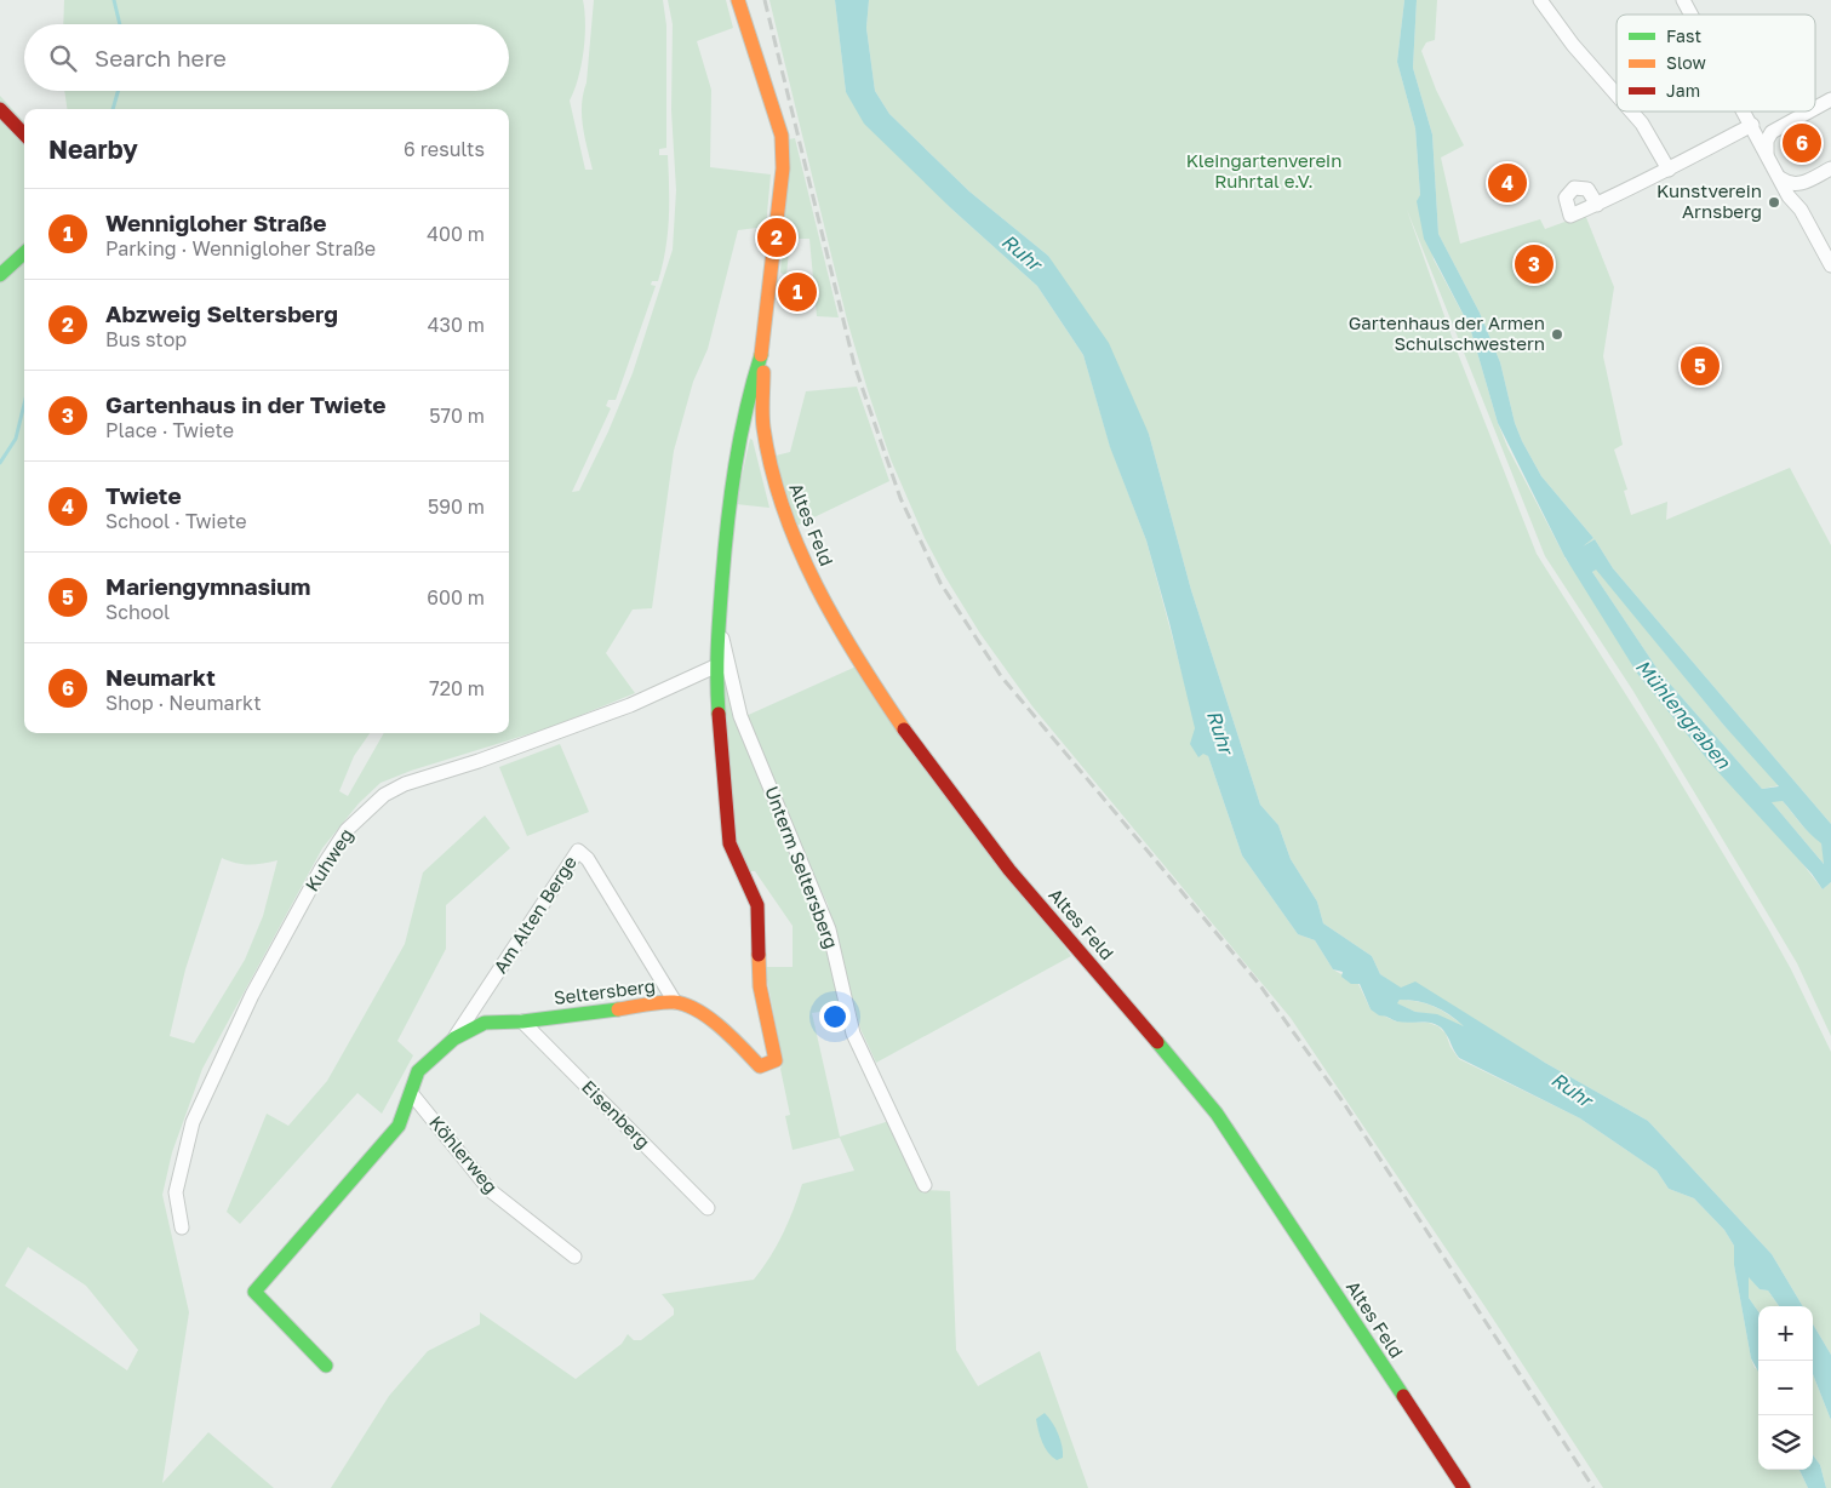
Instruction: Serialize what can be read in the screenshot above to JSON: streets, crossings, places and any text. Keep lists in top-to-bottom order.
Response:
{
  "streets": {
    "main road": ["Altes Feld", "Seltersberg"],
    "street": [
      "Kuhweg",
      "Unterm Seltersberg",
      "Am Alten Berge",
      "Eisenberg",
      "Köhlerweg"
    ]
  },
  "crossings": [
    ["Kuhweg", "Seltersberg"],
    ["Am Alten Berge", "Seltersberg"],
    ["Seltersberg", "Eisenberg"],
    ["Seltersberg", "Köhlerweg"]
  ],
  "water": ["Ruhr", "Mühlengraben"],
  "parks": ["Kleingartenverein Ruhrtal e.V."],
  "places": ["Kunstverein Arnsberg", "Gartenhaus der Armen Schulschwestern"],
  "legend": ["Fast", "Slow", "Jam"],
  "page": {
    "search": "Search here",
    "heading": ["Nearby", "6 results"],
    "pins": [
      "6",
      "4",
      "2",
      "3",
      "1",
      "5"
    ],
    "list": [
      {
        "mark": "1",
        "name": "Wennigloher Straße",
        "note": "Parking · Wennigloher Straße",
        "value": "400 m"
      },
      {
        "mark": "2",
        "name": "Abzweig Seltersberg",
        "note": "Bus stop",
        "value": "430 m"
      },
      {
        "mark": "3",
        "name": "Gartenhaus in der Twiete",
        "note": "Place · Twiete",
        "value": "570 m"
      },
      {
        "mark": "4",
        "name": "Twiete",
        "note": "School · Twiete",
        "value": "590 m"
      },
      {
        "mark": "5",
        "name": "Mariengymnasium",
        "note": "School",
        "value": "600 m"
      },
      {
        "mark": "6",
        "name": "Neumarkt",
        "note": "Shop · Neumarkt",
        "value": "720 m"
      }
    ],
    "map_buttons": ["+", "−"]
  }
}
